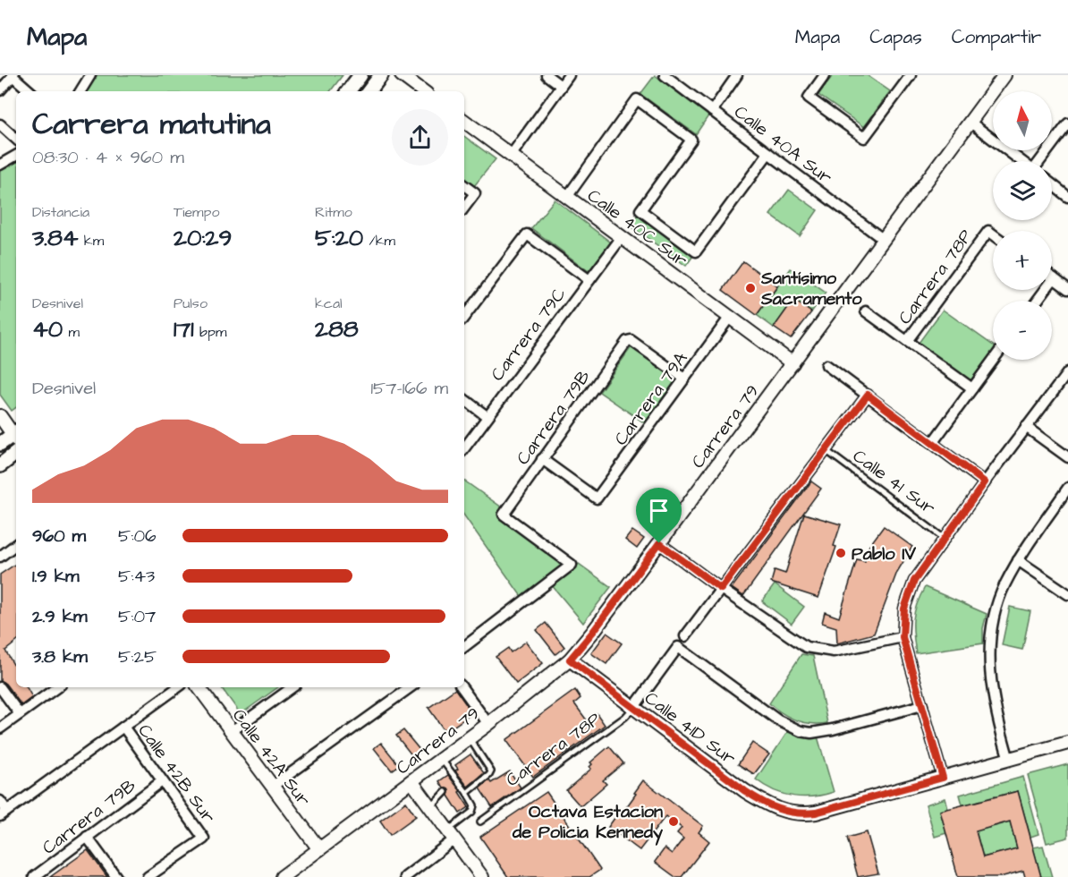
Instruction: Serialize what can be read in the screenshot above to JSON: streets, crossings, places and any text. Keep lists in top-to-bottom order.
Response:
{
  "streets": {
    "street": [
      "Calle 40A Sur",
      "Calle 40C Sur",
      "Carrera 78P",
      "Carrera 79C",
      "Carrera 79A",
      "Carrera 79B",
      "Carrera 79",
      "Calle 41D Sur",
      "Calle 42A Sur",
      "Calle 42B Sur"
    ],
    "lane": ["Calle 41 Sur"]
  },
  "crossings": [
    ["Calle 40A Sur", "Carrera 79"],
    ["Calle 40C Sur", "Carrera 79C"],
    ["Calle 40C Sur", "Carrera 79A"],
    ["Calle 40C Sur", "Carrera 79"],
    ["Carrera 78P", "Calle 41D Sur"],
    ["Carrera 79A", "Carrera 79B"],
    ["Carrera 79B", "Calle 42B Sur"],
    ["Carrera 79", "Calle 41D Sur"],
    ["Carrera 79", "Calle 42A Sur"]
  ],
  "places": ["Santísimo Sacramento", "Pablo IV", "Octava Estacion de Policia Kennedy"],
  "north": "top",
  "page": {
    "header": "Mapa",
    "nav": ["Mapa", "Capas", "Compartir"],
    "map_buttons": ["+", "−"],
    "heading": ["Carrera matutina", "08:30 · 4 × 960 m"],
    "stats": [
      ["Distancia", "3.84 km"],
      ["Tiempo", "20:29"],
      ["Ritmo", "5:20 /km"],
      ["Desnivel", "40 m"],
      ["Pulso", "171 bpm"],
      ["kcal", "288"]
    ],
    "chart": ["Desnivel", "157–166 m"],
    "list": [
      {
        "name": "960 m",
        "note": "5:06"
      },
      {
        "name": "1.9 km",
        "note": "5:43"
      },
      {
        "name": "2.9 km",
        "note": "5:07"
      },
      {
        "name": "3.8 km",
        "note": "5:25"
      }
    ]
  }
}
